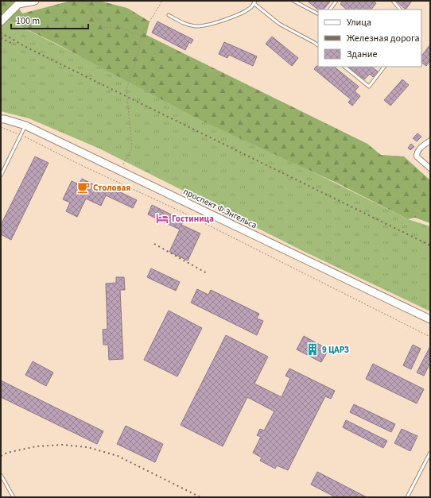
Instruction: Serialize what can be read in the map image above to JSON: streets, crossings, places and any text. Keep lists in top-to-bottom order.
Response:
{
  "streets": {
    "street": ["проспект Ф.Энгельса"]
  },
  "places": {
    "cafe": ["Столовая"],
    "hotel": ["Гостиница"],
    "building": ["9 ЦАРЗ"]
  },
  "legend": ["Улица", "Железная дорога", "Здание"],
  "scale_bar": "100 m"
}
